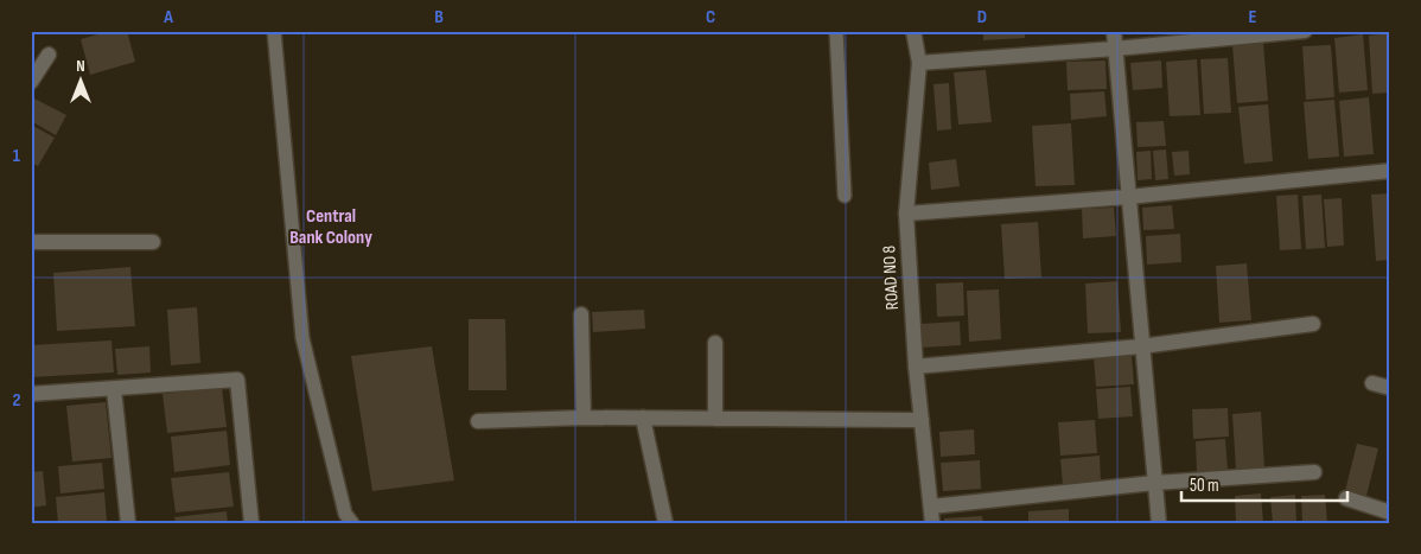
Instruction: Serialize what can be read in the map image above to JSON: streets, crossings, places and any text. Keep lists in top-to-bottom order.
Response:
{
  "streets": {
    "street": ["ROAD NO 8"]
  },
  "districts": ["Central Bank Colony"],
  "scale_bar": "50 m",
  "north": "top",
  "grid": {
    "columns": [
      "A",
      "B",
      "C",
      "D",
      "E"
    ],
    "rows": ["1", "2"]
  }
}
